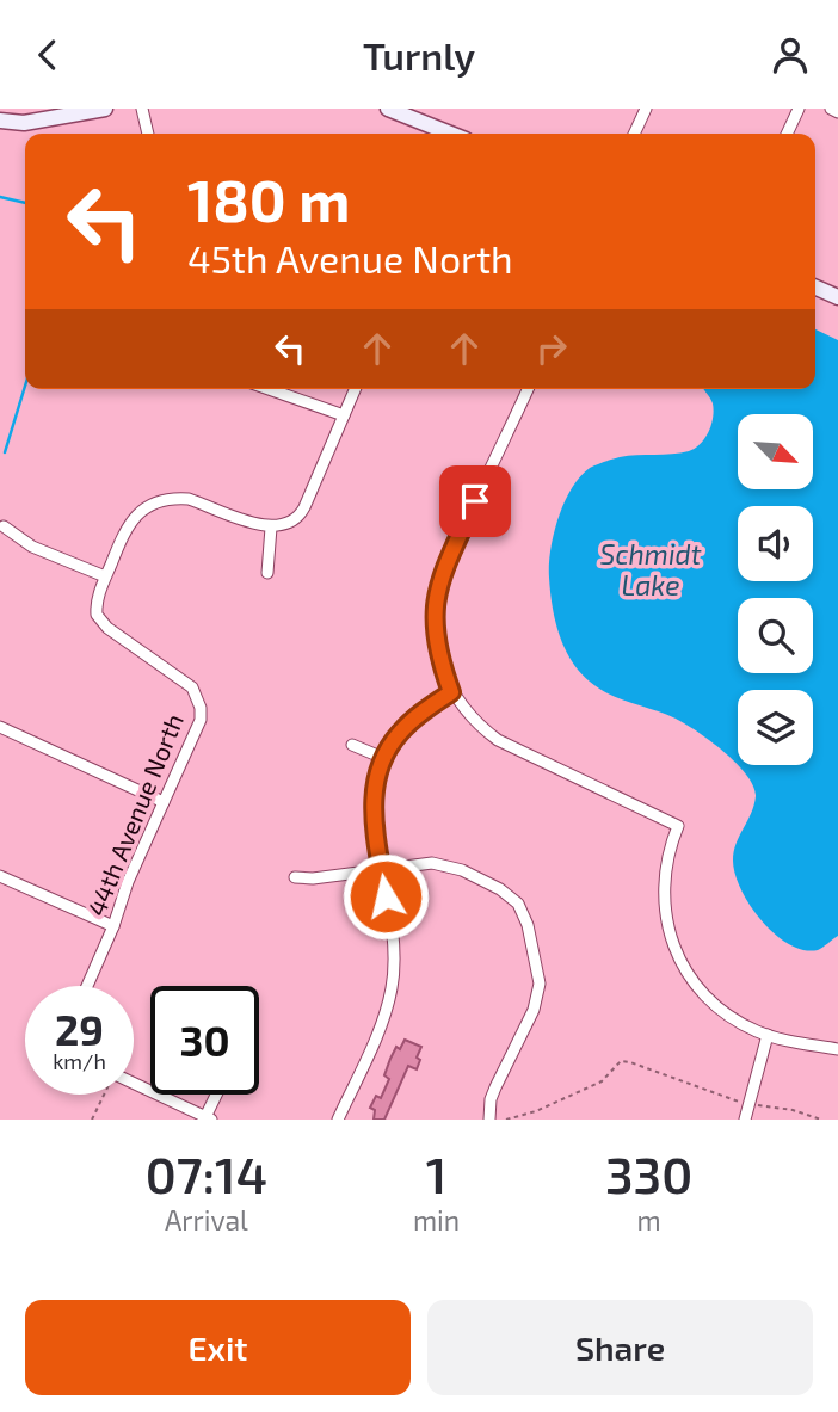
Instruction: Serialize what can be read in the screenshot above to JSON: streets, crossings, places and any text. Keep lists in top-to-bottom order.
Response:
{
  "streets": {
    "street": ["44th Avenue North"]
  },
  "water": ["Schmidt Lake"],
  "north": "bottom right",
  "page": {
    "header": "Turnly",
    "turn": ["180 m", "45th Avenue North"],
    "speed": "29 km/h",
    "limit": "30",
    "eta": [
      "07:14",
      "Arrival",
      "1",
      "min",
      "330",
      "m"
    ],
    "buttons": ["Exit", "Share"]
  }
}
